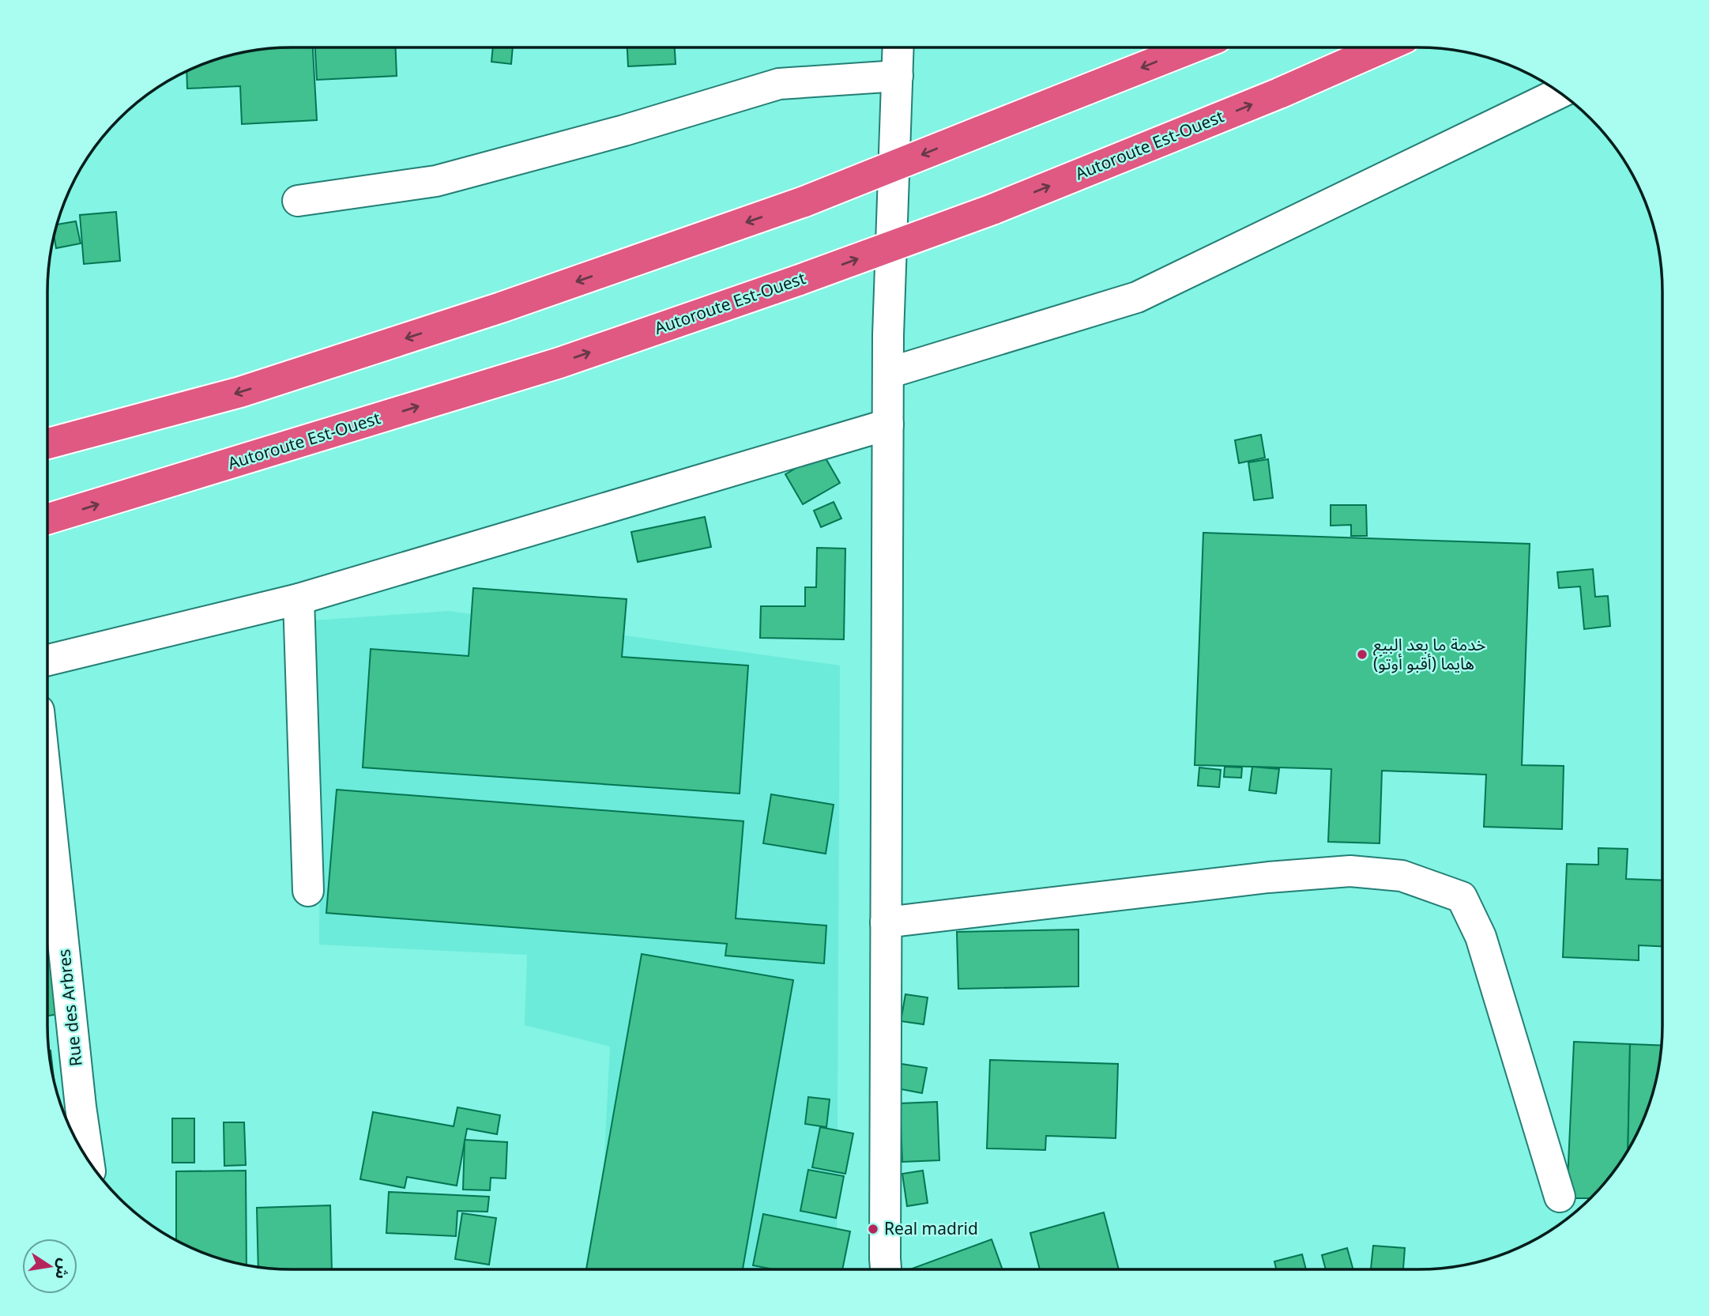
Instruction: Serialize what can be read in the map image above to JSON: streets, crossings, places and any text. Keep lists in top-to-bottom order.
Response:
{
  "streets": {
    "highway": ["Autoroute Est-Ouest"],
    "street": ["Rue des Arbres"]
  },
  "places": ["خدمة ما بعد البيع هايما (أقبو أوتو)", "Real madrid"],
  "north": "right"
}
